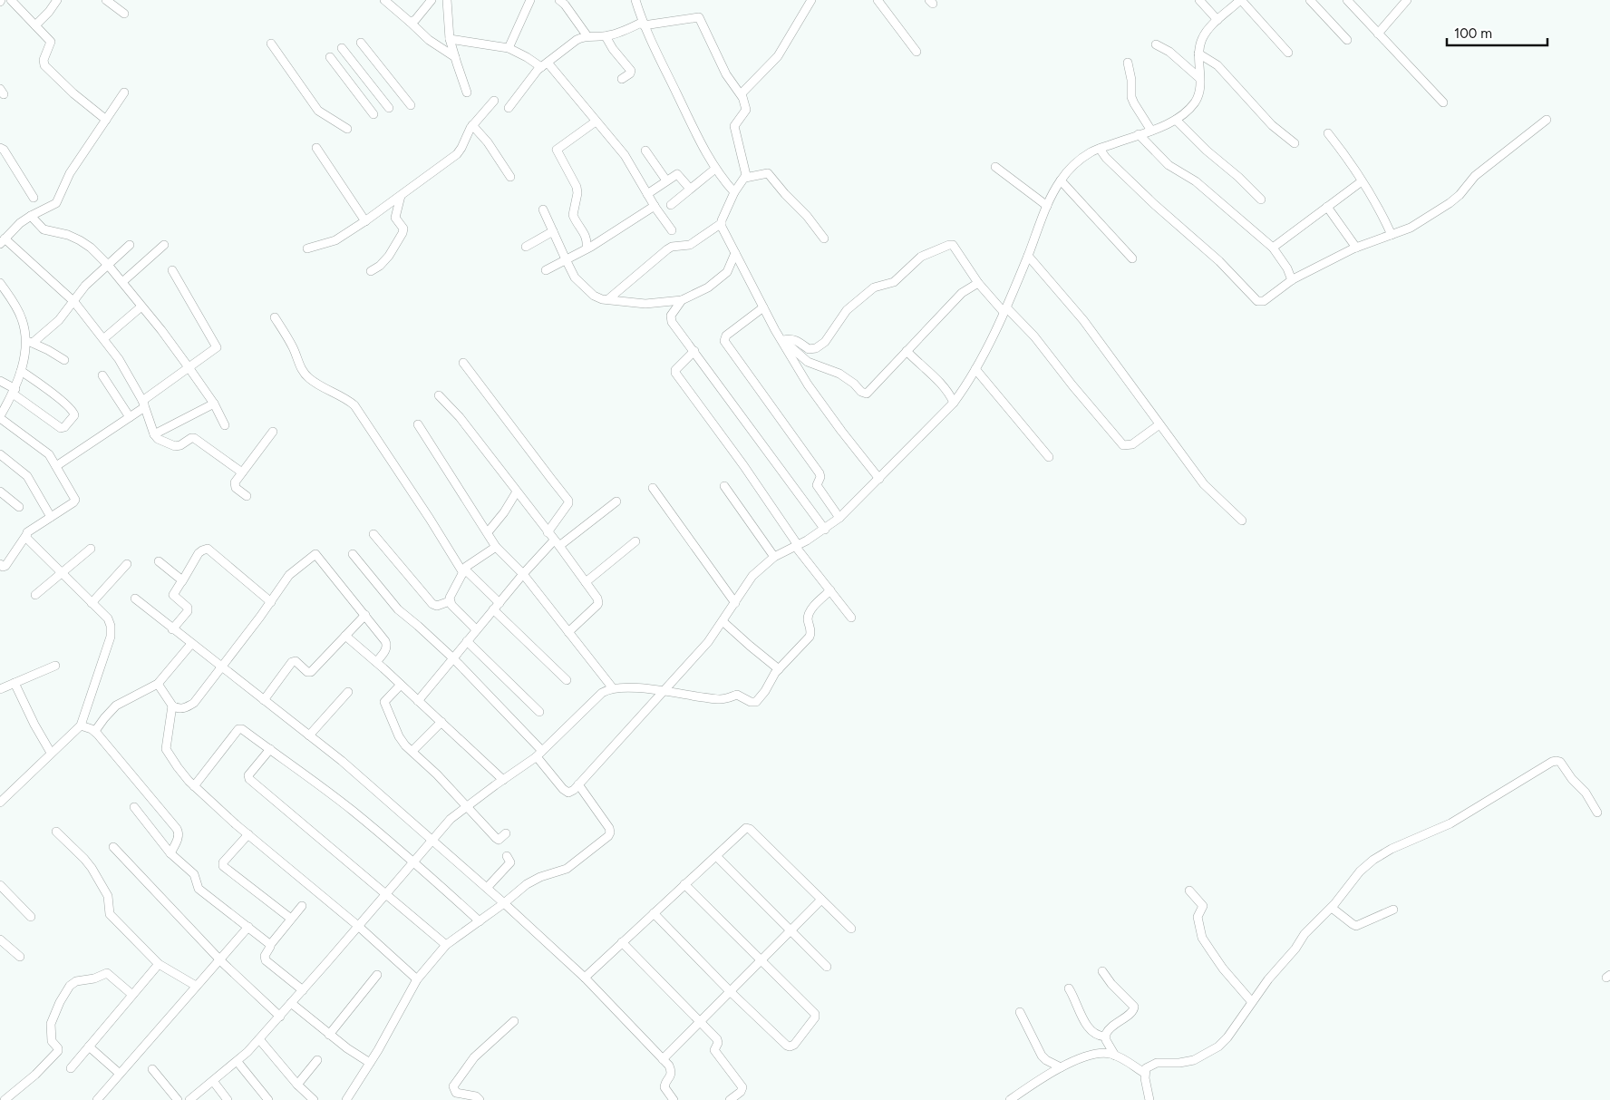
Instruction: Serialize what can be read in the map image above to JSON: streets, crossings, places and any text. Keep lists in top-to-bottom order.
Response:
{
  "scale_bar": "100 m"
}
